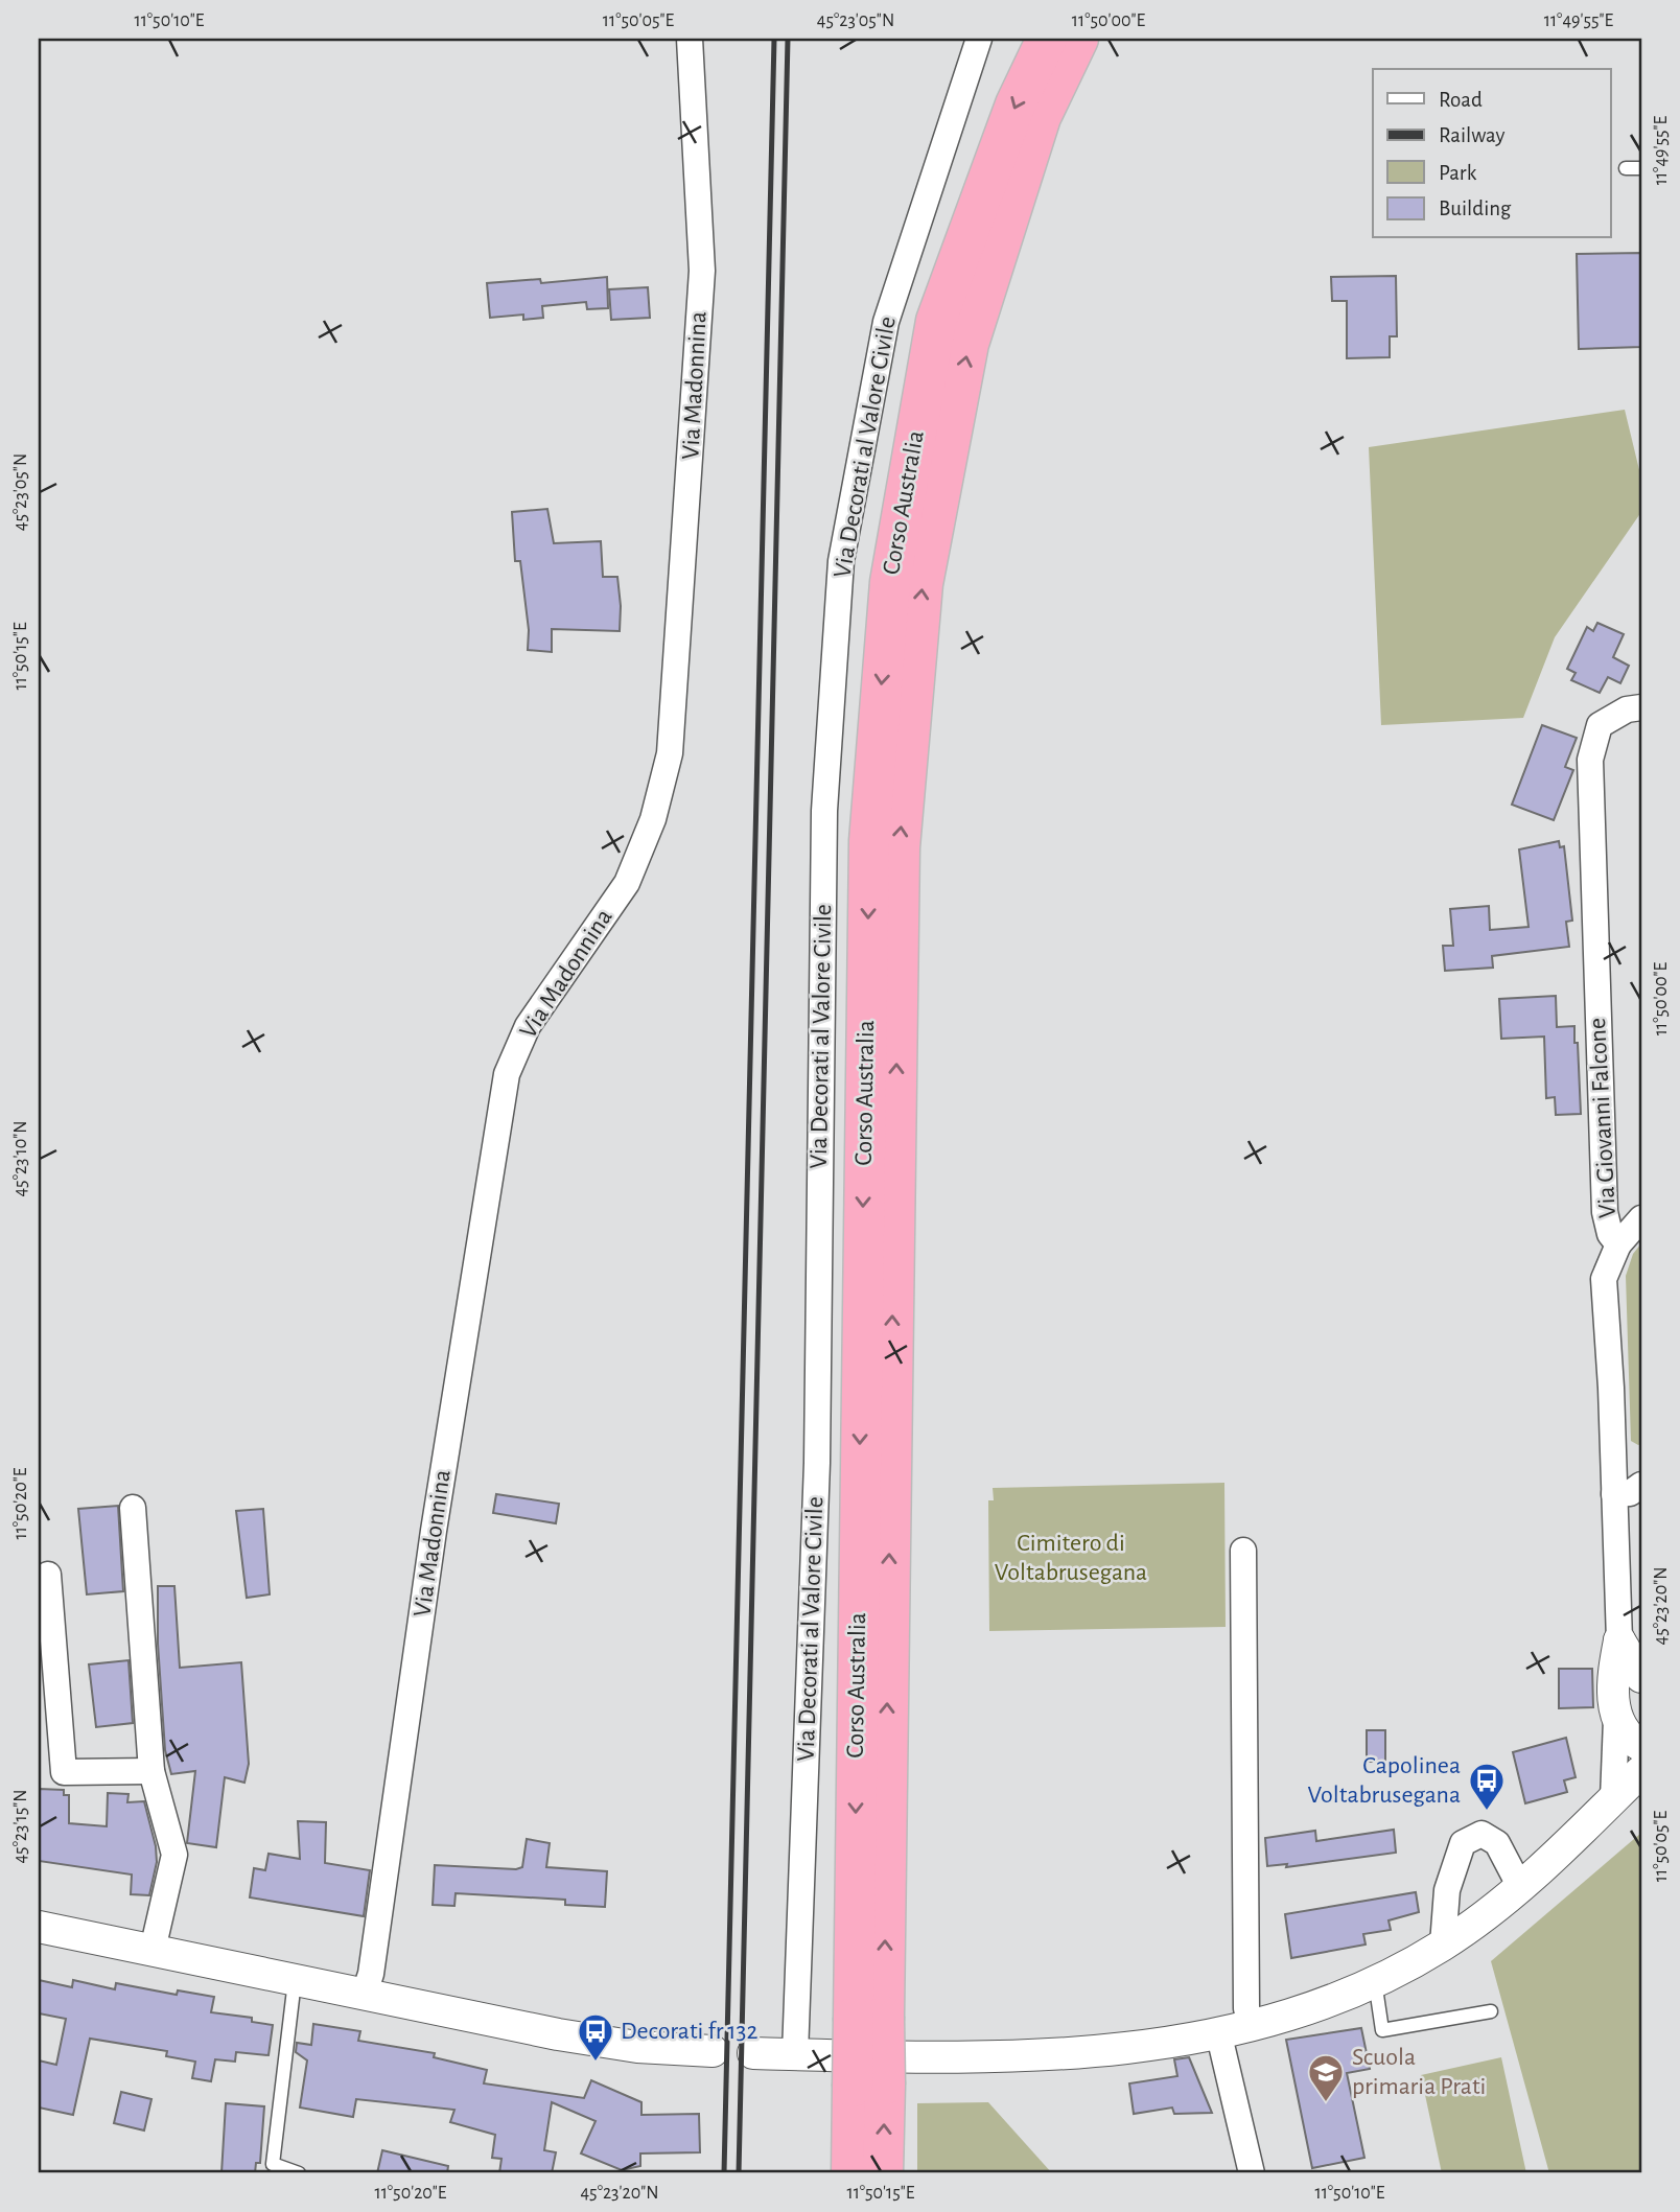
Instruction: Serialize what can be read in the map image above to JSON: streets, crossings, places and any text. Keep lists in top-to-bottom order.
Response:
{
  "streets": {
    "highway": ["Corso Australia"],
    "street": ["Via Madonnina", "Via Decorati al Valore Civile", "Via Giovanni Falcone"]
  },
  "parks": ["Cimitero di Voltabrusegana"],
  "places": {
    "bus stop": ["Capolinea Voltabrusegana", "Decorati fr 132"],
    "school or university": ["Scuola primaria Prati"]
  },
  "legend": [
    "Road",
    "Railway",
    "Park",
    "Building"
  ],
  "coordinates": [
    "11°50'10\"E",
    "11°50'05\"E",
    "45°23'05\"N",
    "11°50'00\"E",
    "11°49'55\"E",
    "11°50'15\"E",
    "45°23'10\"N",
    "11°50'20\"E",
    "45°23'20\"N",
    "45°23'15\"N"
  ]
}
